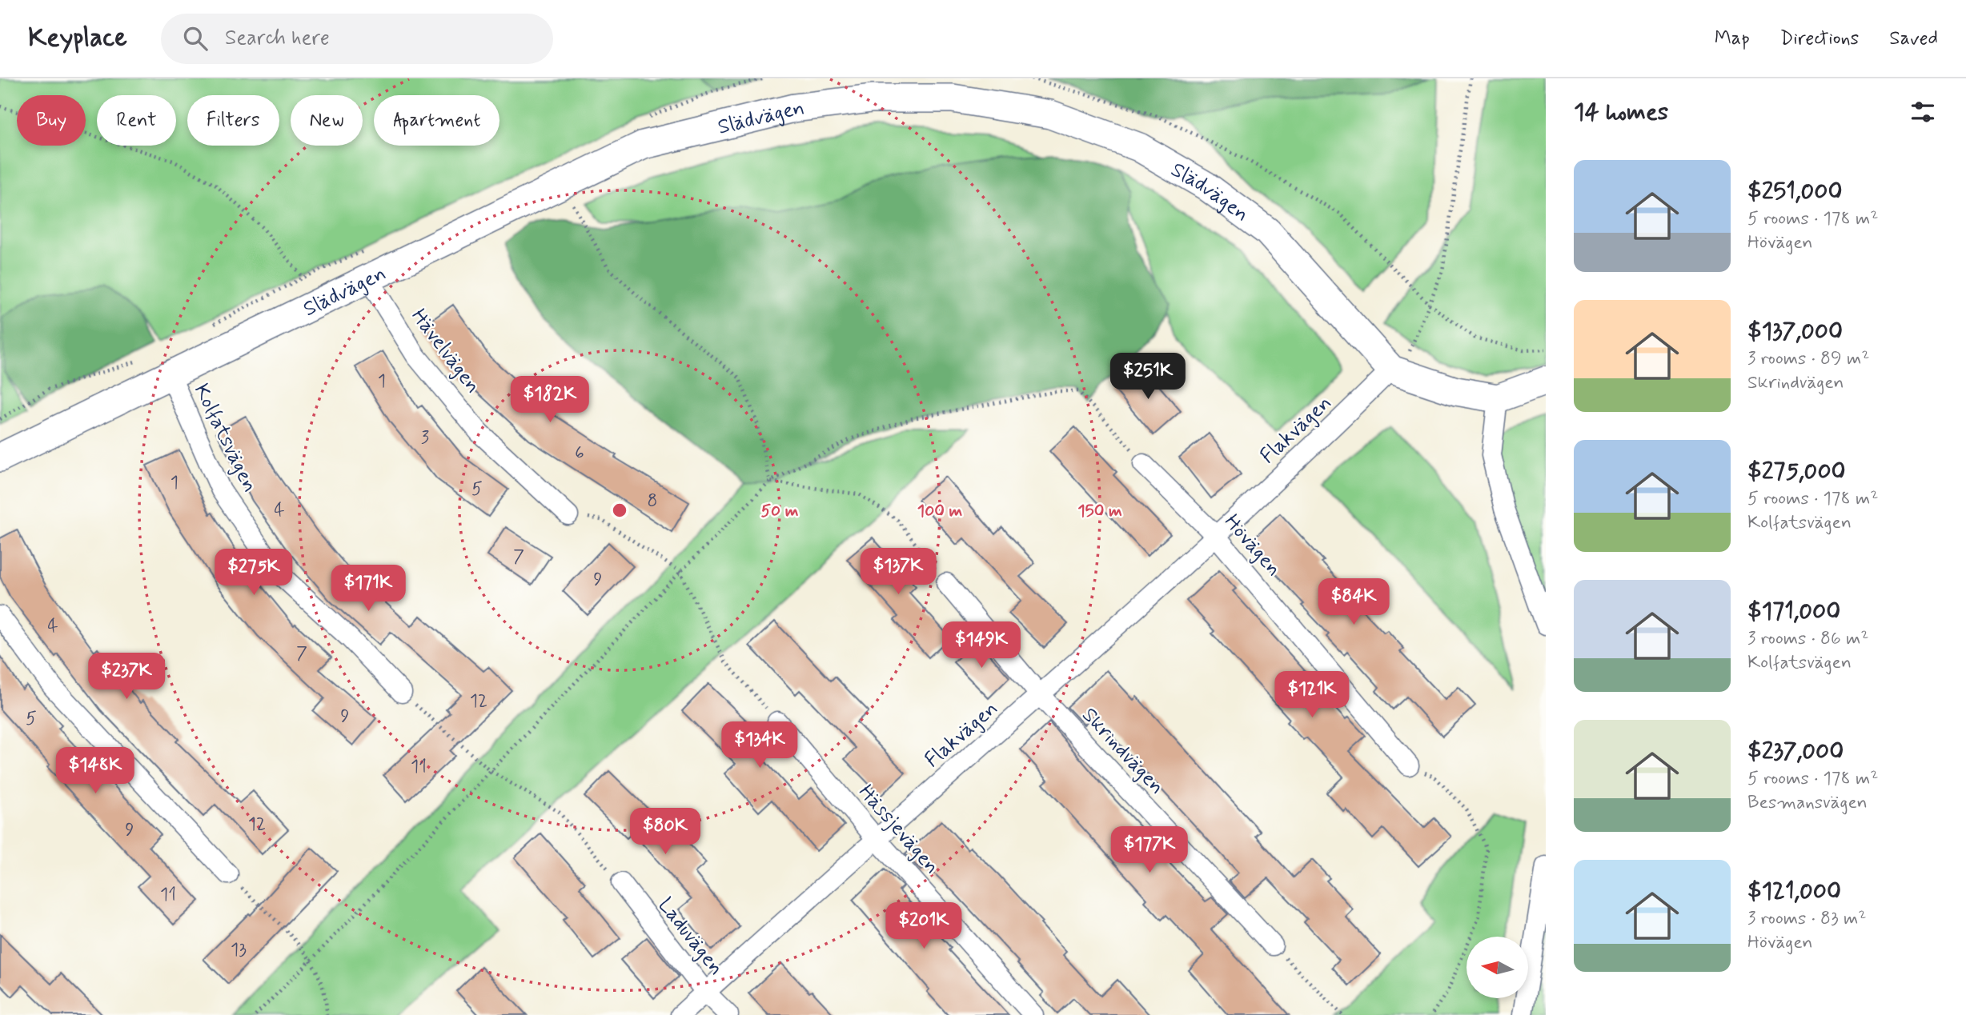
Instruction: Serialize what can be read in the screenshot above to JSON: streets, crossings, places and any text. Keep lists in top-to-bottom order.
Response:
{
  "streets": {
    "street": [
      "Slädvägen",
      "Hävelvägen",
      "Flakvägen",
      "Kolfatsvägen",
      "Hövägen",
      "Skrindvägen",
      "Hässjevägen",
      "Laduvägen"
    ]
  },
  "crossings": [
    ["Slädvägen", "Hävelvägen"],
    ["Slädvägen", "Flakvägen"],
    ["Slädvägen", "Kolfatsvägen"],
    ["Flakvägen", "Hövägen"],
    ["Flakvägen", "Skrindvägen"],
    ["Flakvägen", "Hässjevägen"],
    ["Flakvägen", "Laduvägen"]
  ],
  "house_numbers": [
    "1",
    "3",
    "6",
    "1",
    "5",
    "8",
    "4",
    "7",
    "9",
    "4",
    "7",
    "12",
    "9",
    "5",
    "11",
    "12",
    "9",
    "11",
    "13"
  ],
  "north": "left",
  "page": {
    "header": "Keyplace",
    "search": "Search here",
    "nav": ["Map", "Directions", "Saved"],
    "heading": "14 homes",
    "chip": [
      "Buy",
      "Rent",
      "Filters",
      "New",
      "Apartment"
    ],
    "list": [
      {
        "name": "$251,000",
        "note": "5 rooms · 178 m² · Hövägen"
      },
      {
        "name": "$137,000",
        "note": "3 rooms · 89 m² · Skrindvägen"
      },
      {
        "name": "$275,000",
        "note": "5 rooms · 178 m² · Kolfatsvägen"
      },
      {
        "name": "$171,000",
        "note": "3 rooms · 86 m² · Kolfatsvägen"
      },
      {
        "name": "$237,000",
        "note": "5 rooms · 178 m² · Besmansvägen"
      },
      {
        "name": "$121,000",
        "note": "3 rooms · 83 m² · Hövägen"
      }
    ],
    "price": [
      "$251K",
      "$182K",
      "$137K",
      "$275K",
      "$171K",
      "$84K",
      "$149K",
      "$237K",
      "$121K",
      "$134K",
      "$148K",
      "$80K",
      "$177K",
      "$201K"
    ]
  },
  "rings": ["50 m", "100 m", "150 m"]
}
